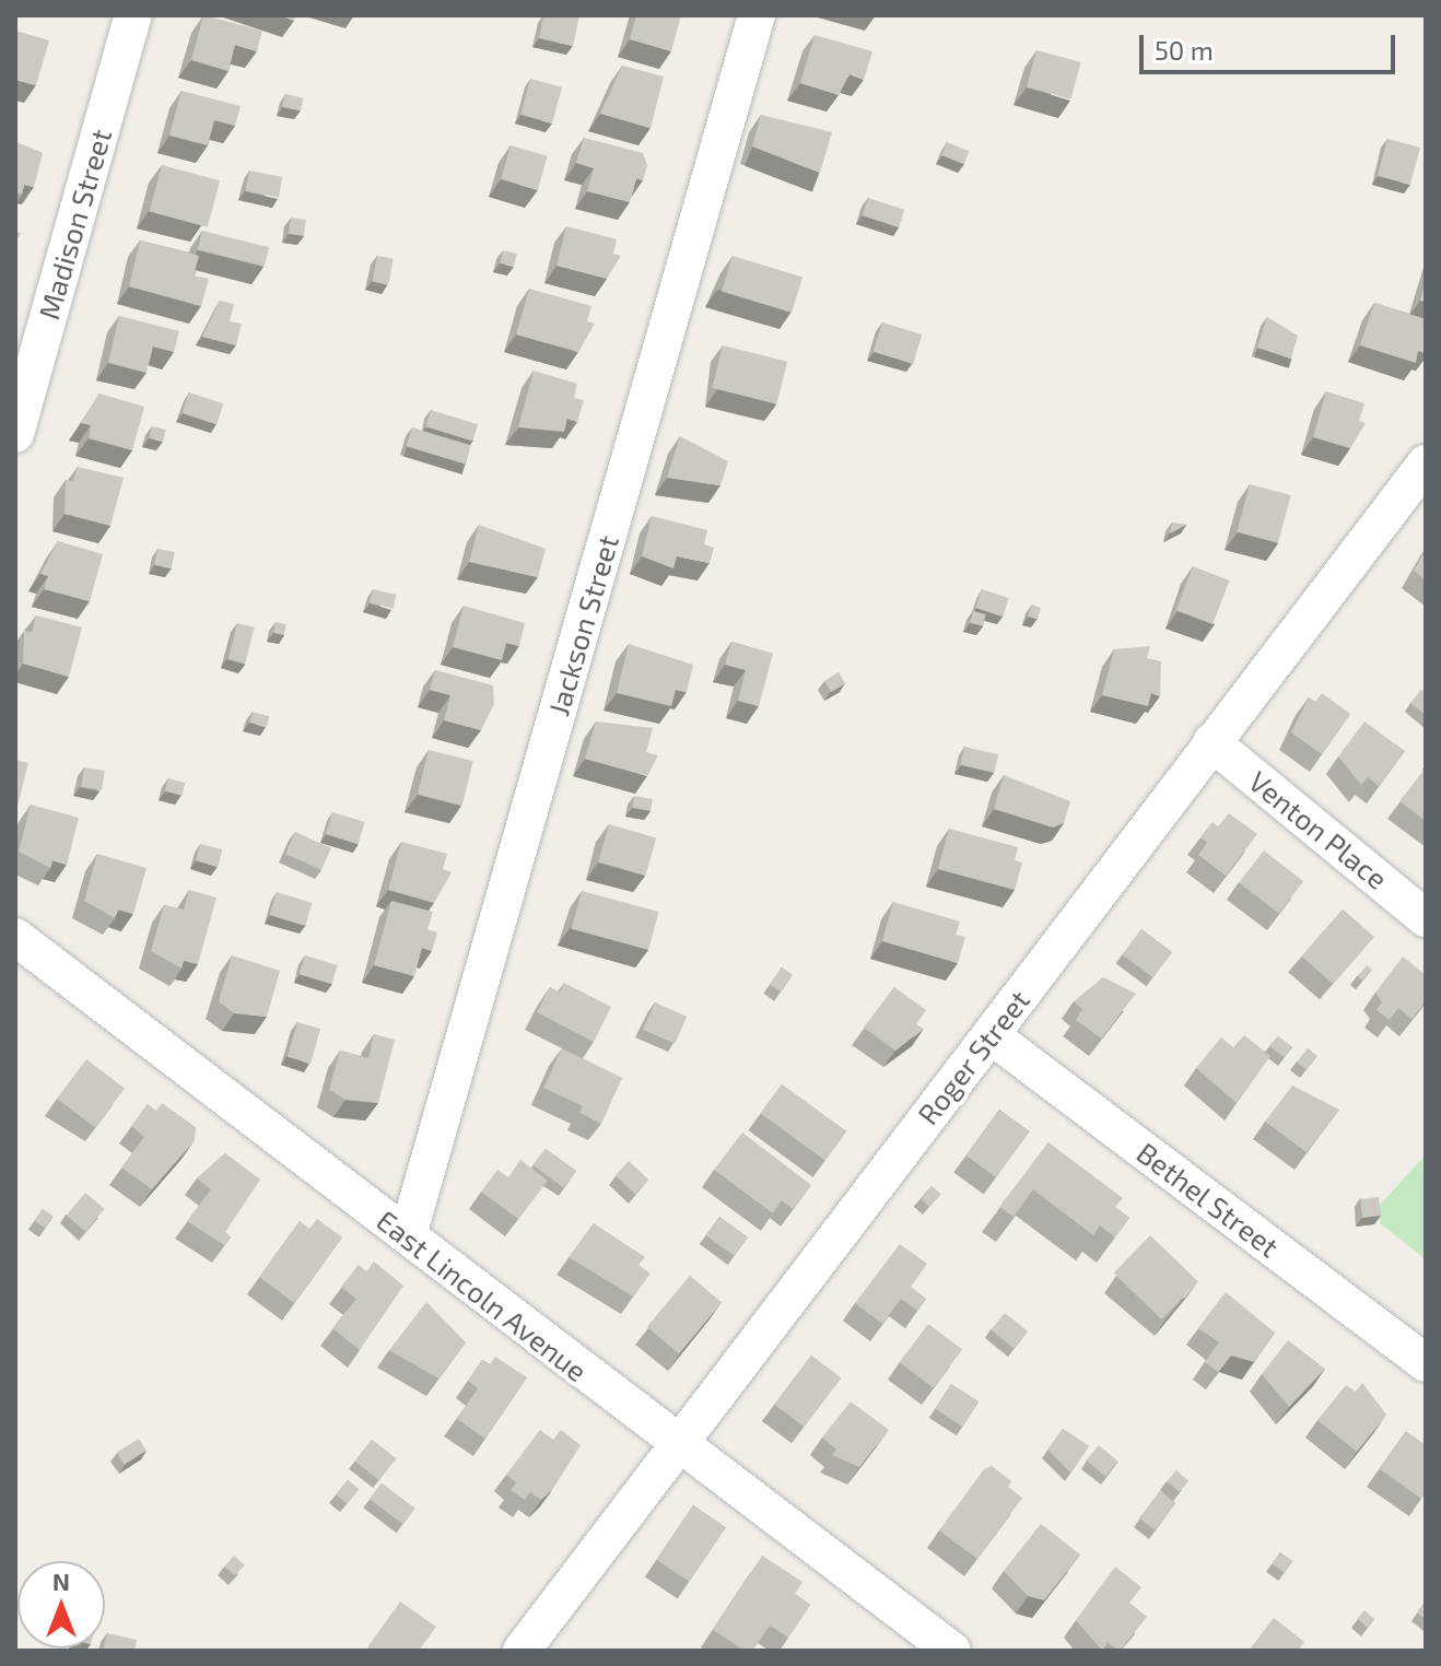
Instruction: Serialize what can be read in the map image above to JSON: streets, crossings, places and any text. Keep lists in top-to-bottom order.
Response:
{
  "streets": {
    "street": [
      "Madison Street",
      "Jackson Street",
      "Venton Place",
      "Roger Street",
      "Bethel Street",
      "East Lincoln Avenue"
    ]
  },
  "crossings": [
    ["Jackson Street", "East Lincoln Avenue"],
    ["Venton Place", "Roger Street"],
    ["Roger Street", "Bethel Street"],
    ["Roger Street", "East Lincoln Avenue"]
  ],
  "scale_bar": "50 m",
  "north": "top"
}
